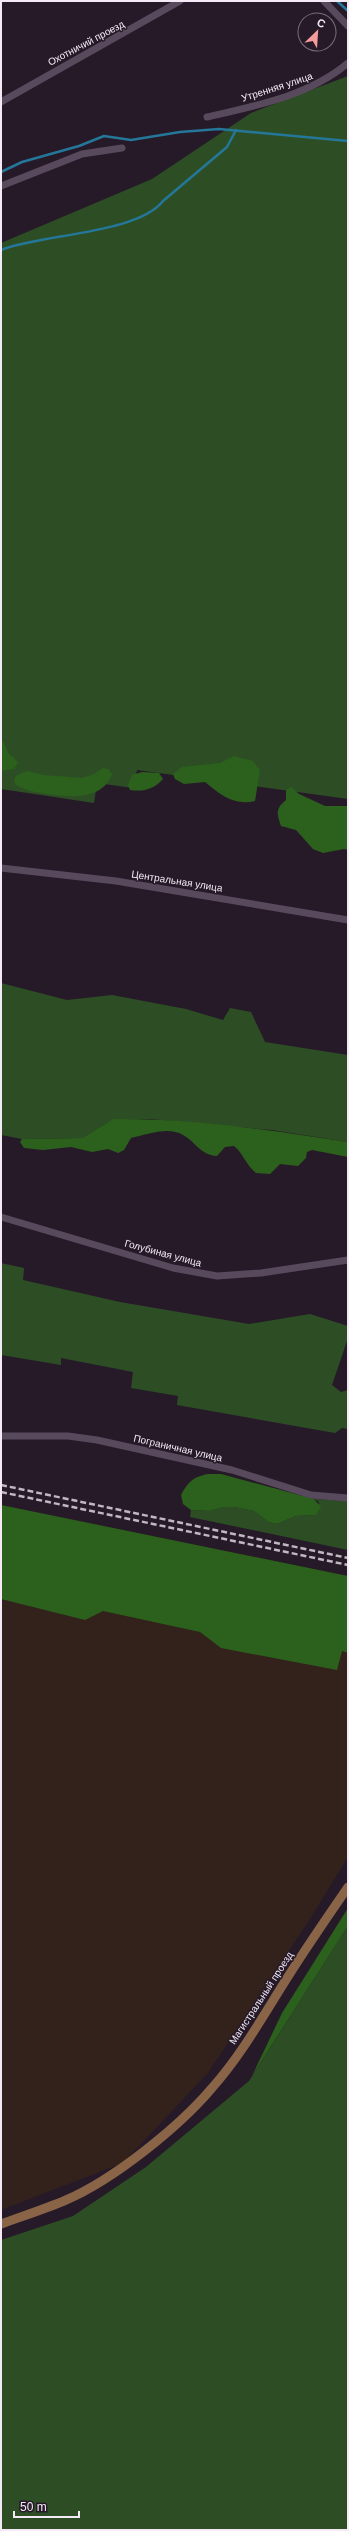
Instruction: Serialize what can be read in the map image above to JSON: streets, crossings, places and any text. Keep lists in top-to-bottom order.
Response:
{
  "streets": {
    "main road": ["Магистральный проезд"],
    "street": [
      "Охотничий проезд",
      "Утренняя улица",
      "Центральная улица",
      "Голубиная улица",
      "Пограничная улица"
    ]
  },
  "scale_bar": "50 m",
  "north": "top right"
}
